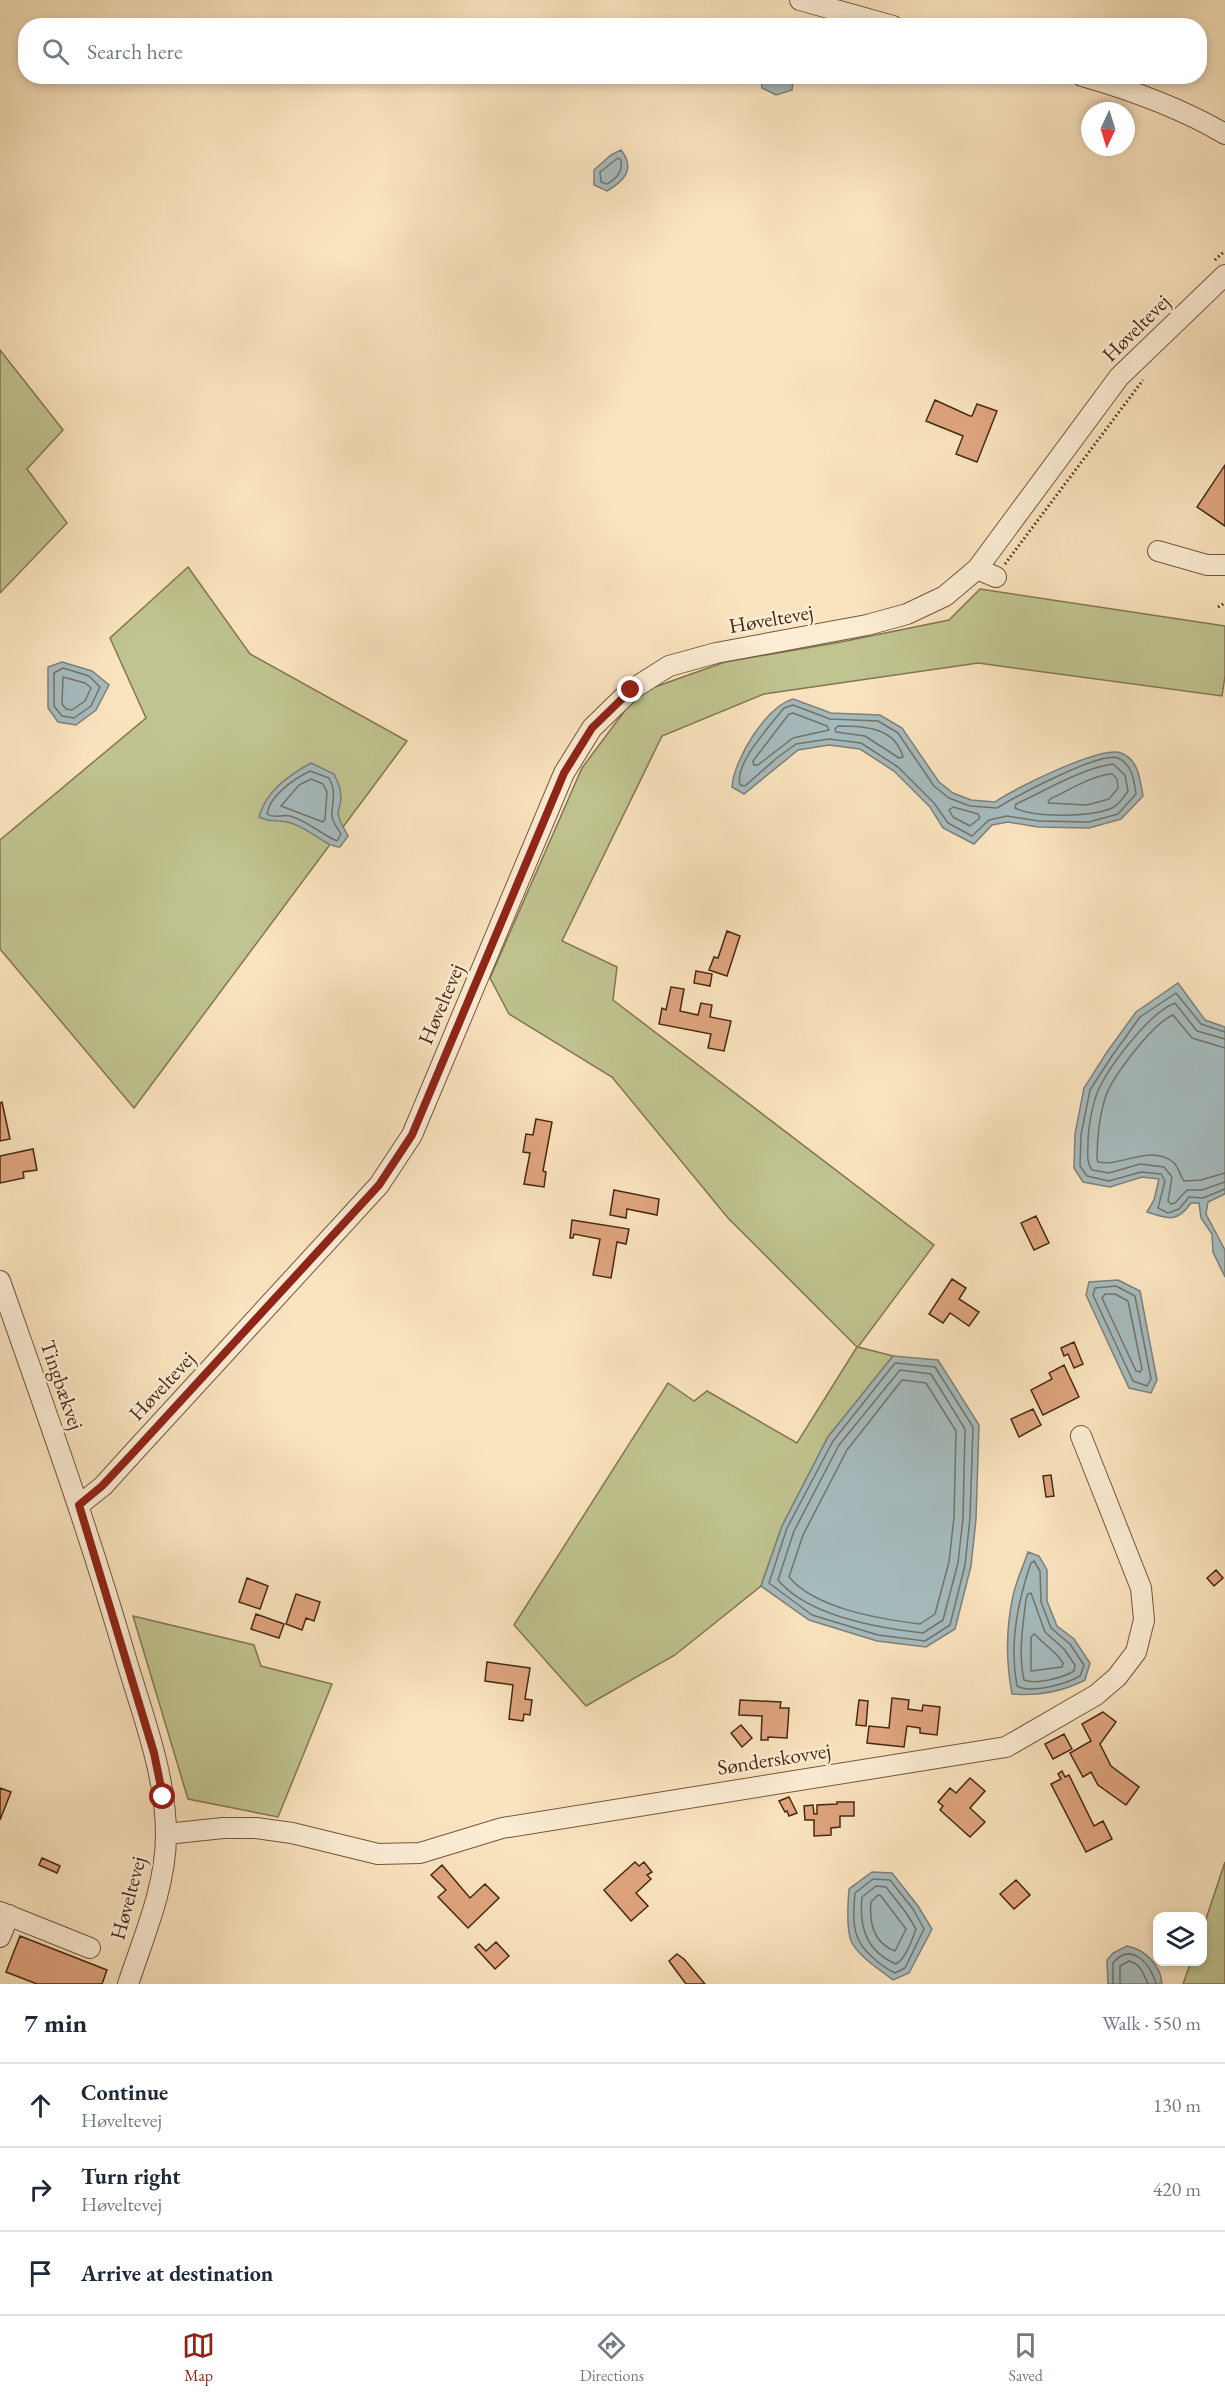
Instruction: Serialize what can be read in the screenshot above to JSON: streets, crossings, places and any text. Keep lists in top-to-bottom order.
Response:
{
  "streets": {
    "street": ["Høveltevej", "Tingbækvej", "Sønderskovvej"]
  },
  "crossings": [
    ["Høveltevej", "Tingbækvej"],
    ["Høveltevej", "Sønderskovvej"]
  ],
  "north": "bottom",
  "page": {
    "search": "Search here",
    "heading": ["7 min", "Walk · 550 m"],
    "list": [
      ["Continue", "Høveltevej", "130 m"],
      ["Turn right", "Høveltevej", "420 m"],
      "Arrive at destination"
    ],
    "nav": ["Map", "Directions", "Saved"]
  }
}
